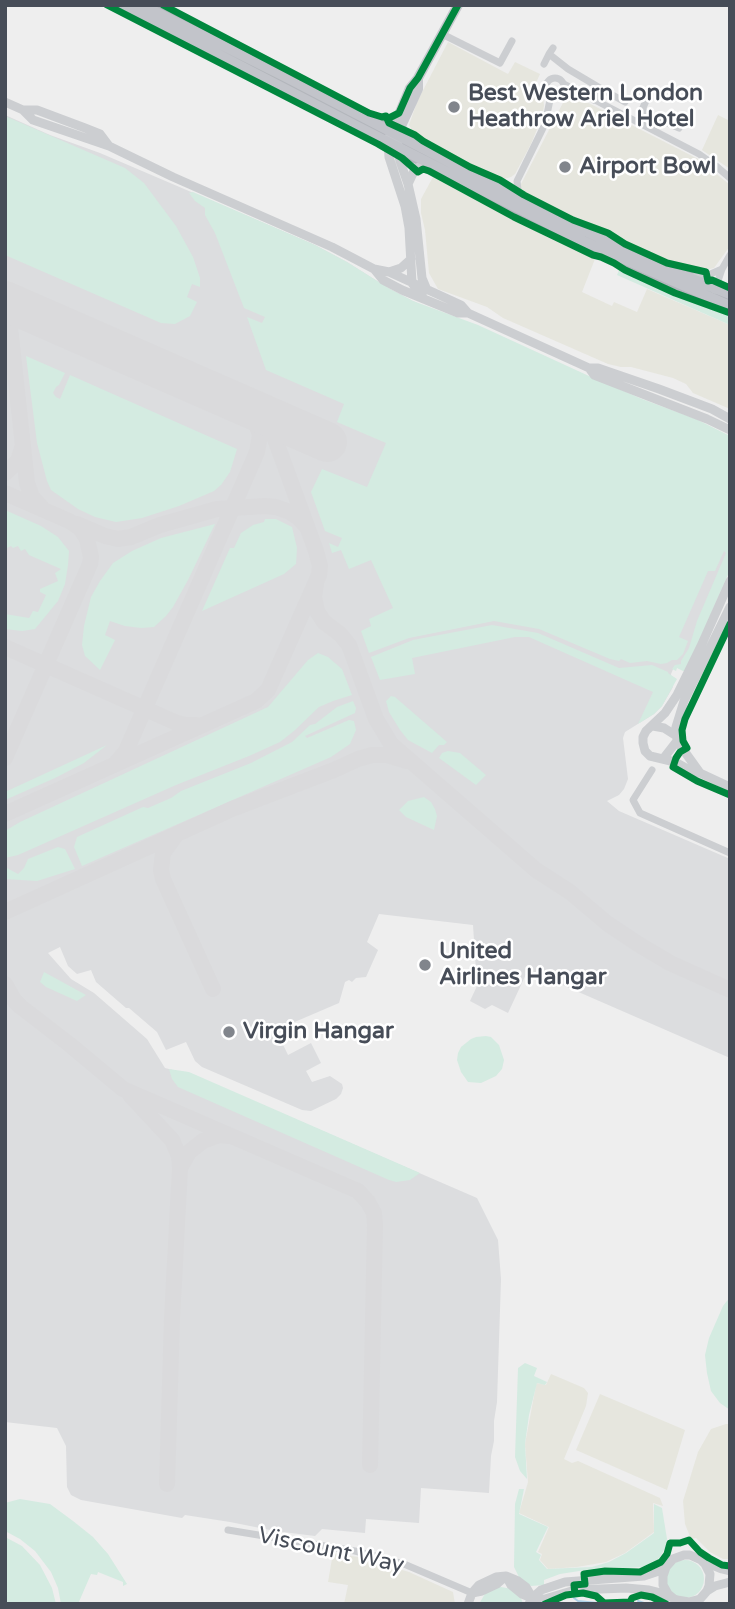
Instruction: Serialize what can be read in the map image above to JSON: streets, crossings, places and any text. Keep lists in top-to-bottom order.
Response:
{
  "streets": {
    "street": ["Viscount Way"]
  },
  "places": [
    "Best Western London Heathrow Ariel Hotel",
    "Airport Bowl",
    "United Airlines Hangar",
    "Virgin Hangar"
  ]
}
